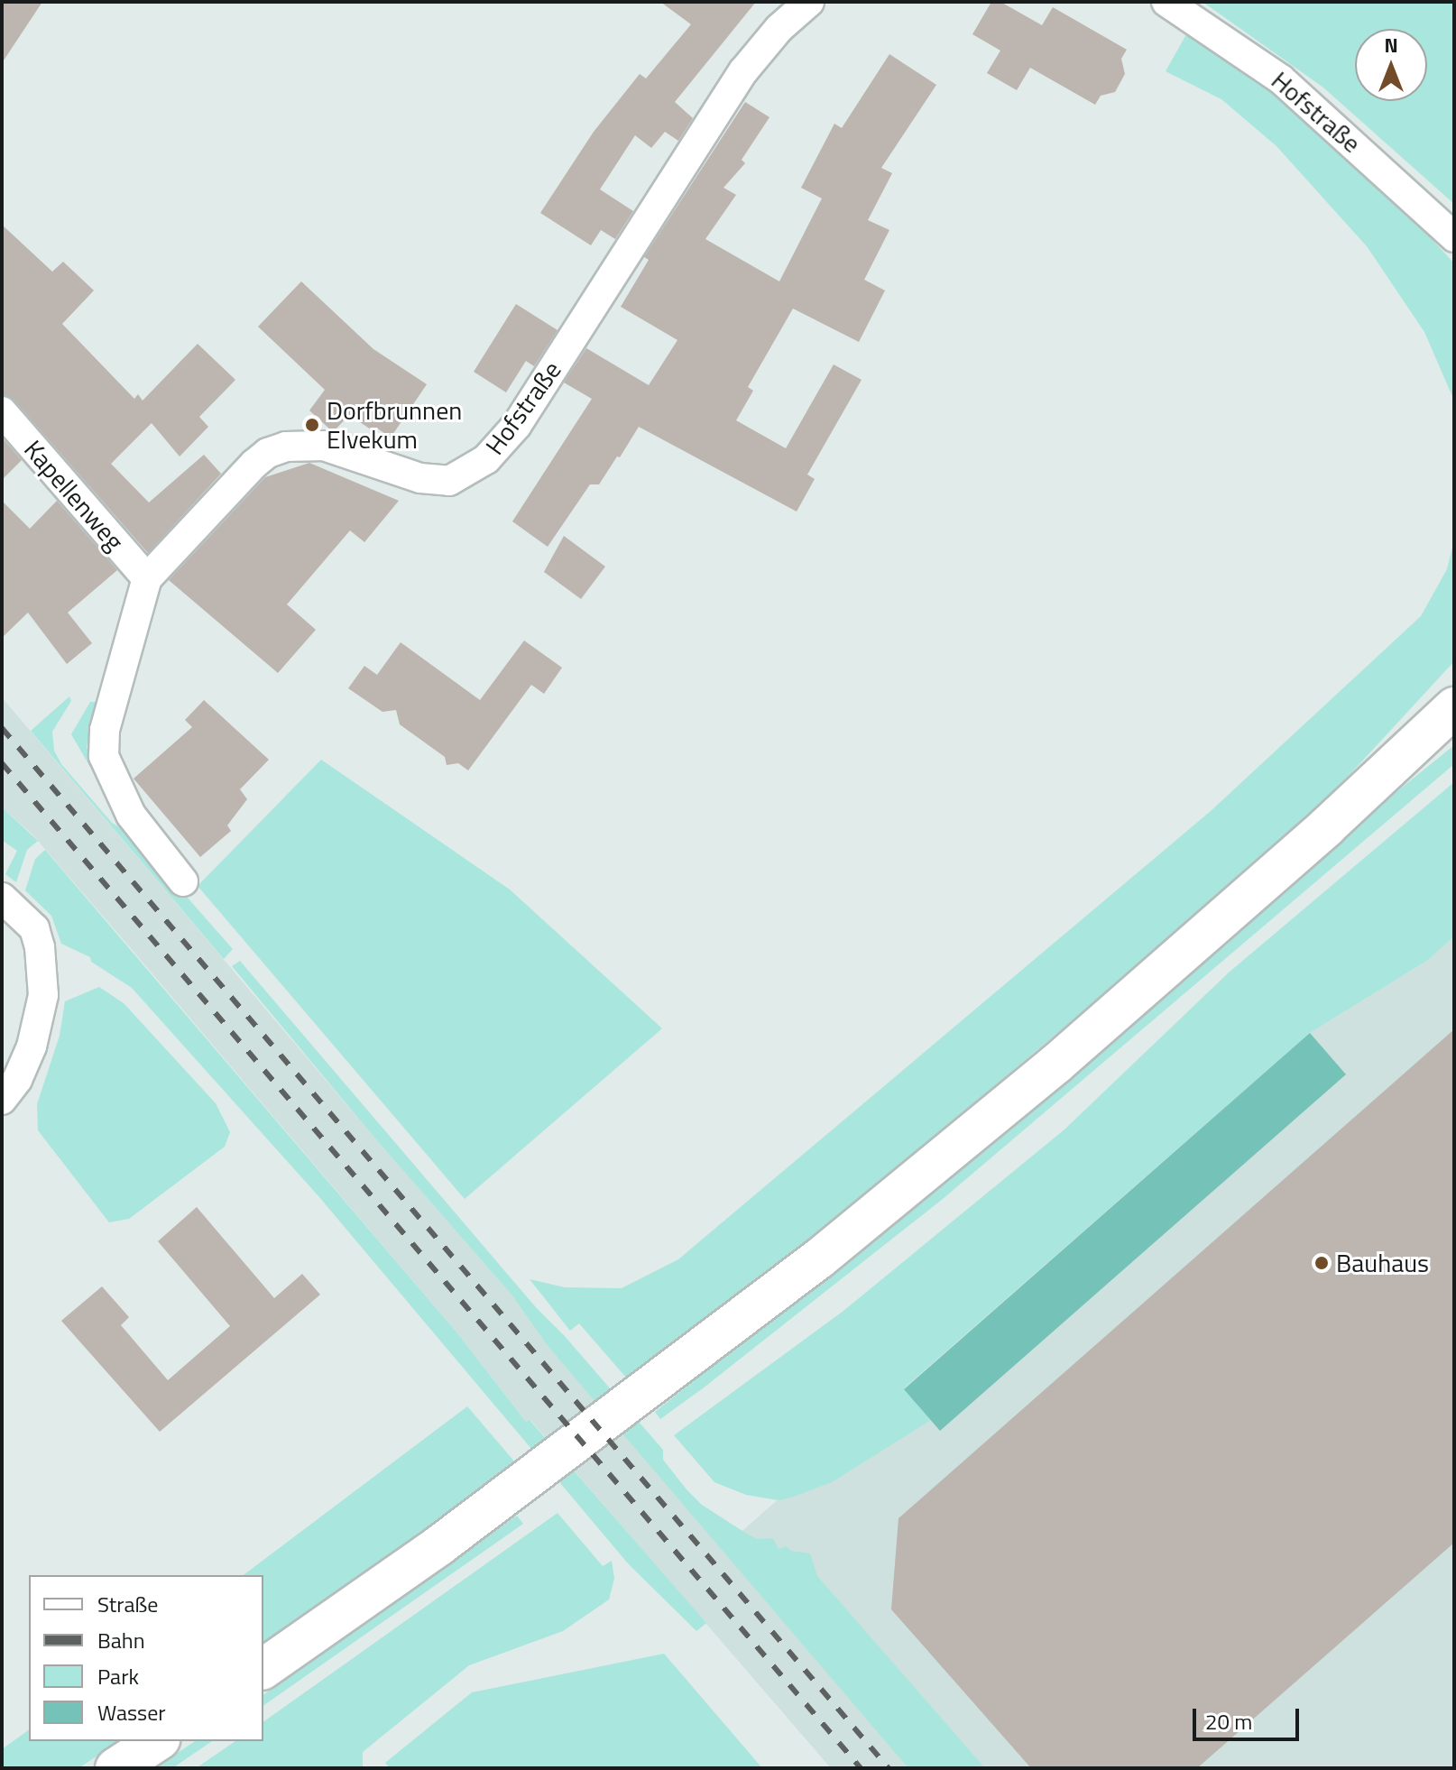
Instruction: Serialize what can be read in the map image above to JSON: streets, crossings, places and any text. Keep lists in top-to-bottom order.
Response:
{
  "streets": {
    "street": ["Hofstraße", "Kapellenweg"]
  },
  "crossings": [
    ["Hofstraße", "Kapellenweg"]
  ],
  "places": ["Dorfbrunnen Elvekum", "Bauhaus"],
  "legend": [
    "Straße",
    "Bahn",
    "Park",
    "Wasser"
  ],
  "scale_bar": "20 m",
  "north": "top"
}
